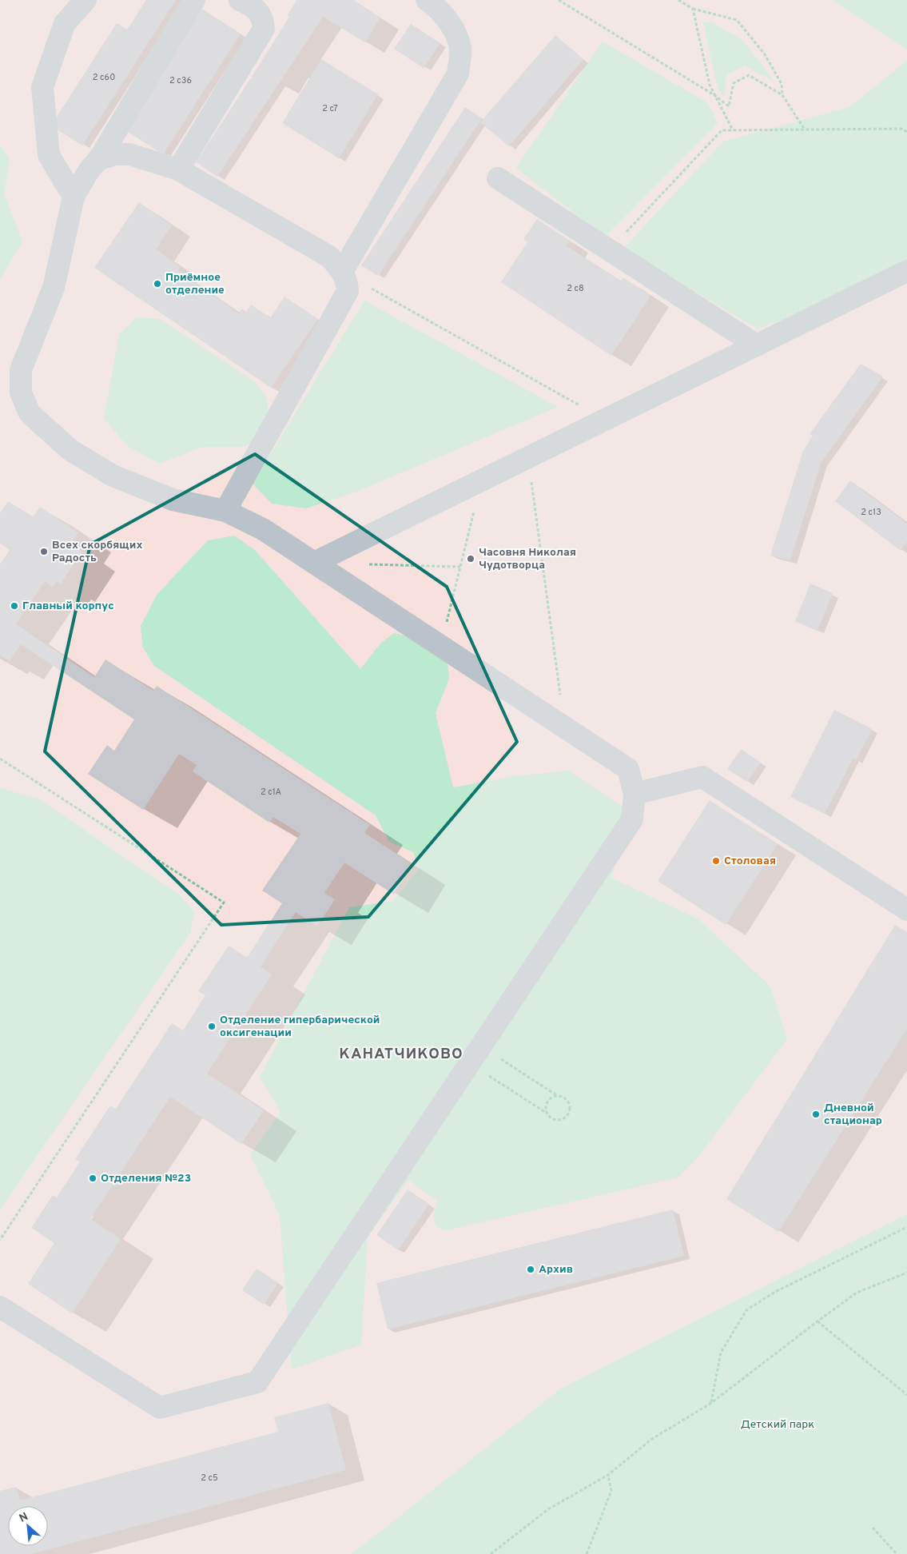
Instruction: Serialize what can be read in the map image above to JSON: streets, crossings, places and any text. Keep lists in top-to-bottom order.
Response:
{
  "districts": ["КАНАТЧИКОВО"],
  "parks": ["Детский парк"],
  "places": [
    "Приёмное отделение",
    "Всех скорбящих Радость",
    "Часовня Николая Чудотворца",
    "Главный корпус",
    "Столовая",
    "Отделение гипербарической оксигенации",
    "Дневной стационар",
    "Отделения №23",
    "Архив"
  ],
  "house_numbers": [
    "2 с60",
    "2 с36",
    "2 с7",
    "2 с8",
    "2 с13",
    "2 с1А",
    "2 с5"
  ],
  "north": "top left"
}
